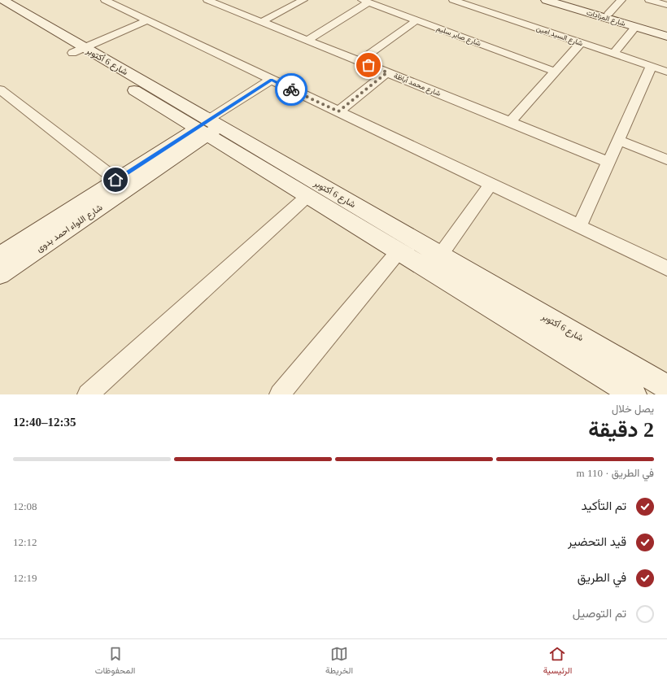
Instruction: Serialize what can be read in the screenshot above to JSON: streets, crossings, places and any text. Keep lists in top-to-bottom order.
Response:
{
  "streets": {
    "street": [
      "شارع المزادات",
      "شارع صابر سليم",
      "شارع السيد امين",
      "شارع 6 أكتوبر",
      "شارع محمد أباظة",
      "شارع اللواء احمد بدوى"
    ]
  },
  "crossings": [
    ["شارع 6 أكتوبر", "شارع اللواء احمد بدوى"]
  ],
  "page": {
    "heading": ["2 دقيقة", "يصل خلال", "12:35–12:40"],
    "bar": "في الطريق · 110 m",
    "list": [
      ["تم التأكيد", "12:08"],
      ["قيد التحضير", "12:12"],
      ["في الطريق", "12:19"],
      "تم التوصيل"
    ],
    "tabs": ["الرئيسية", "الخريطة", "المحفوظات"]
  }
}
